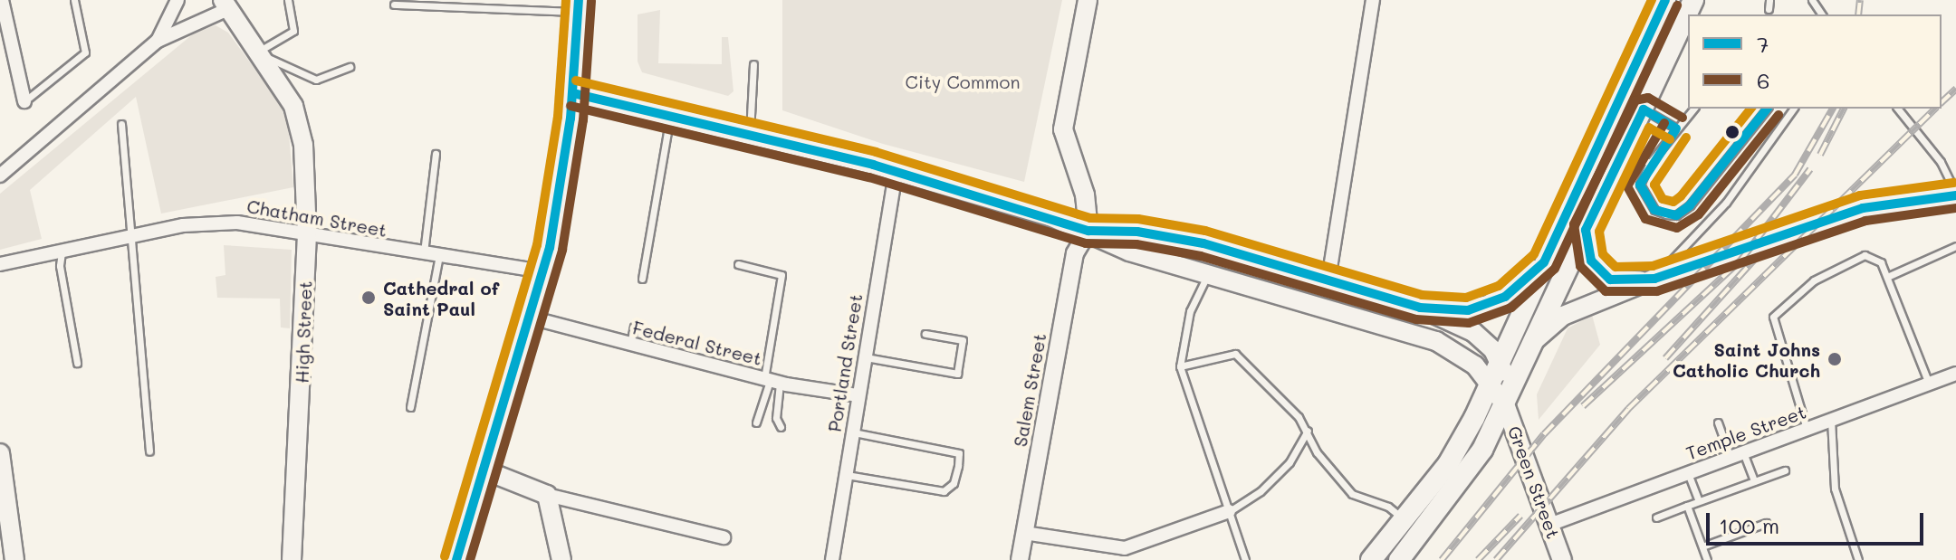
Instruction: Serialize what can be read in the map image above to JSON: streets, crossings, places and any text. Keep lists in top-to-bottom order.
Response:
{
  "streets": {
    "main road": ["High Street", "Green Street"],
    "street": [
      "Chatham Street",
      "Federal Street",
      "Portland Street",
      "Salem Street",
      "Temple Street"
    ]
  },
  "crossings": [
    ["Chatham Street", "High Street"],
    ["Federal Street", "Portland Street"],
    ["Temple Street", "Green Street"]
  ],
  "parks": ["City Common"],
  "places": ["Cathedral of Saint Paul", "Saint Johns Catholic Church"],
  "lines": ["transit line 7", "transit line 6"],
  "legend": ["7", "6"],
  "scale_bar": "100 m"
}
